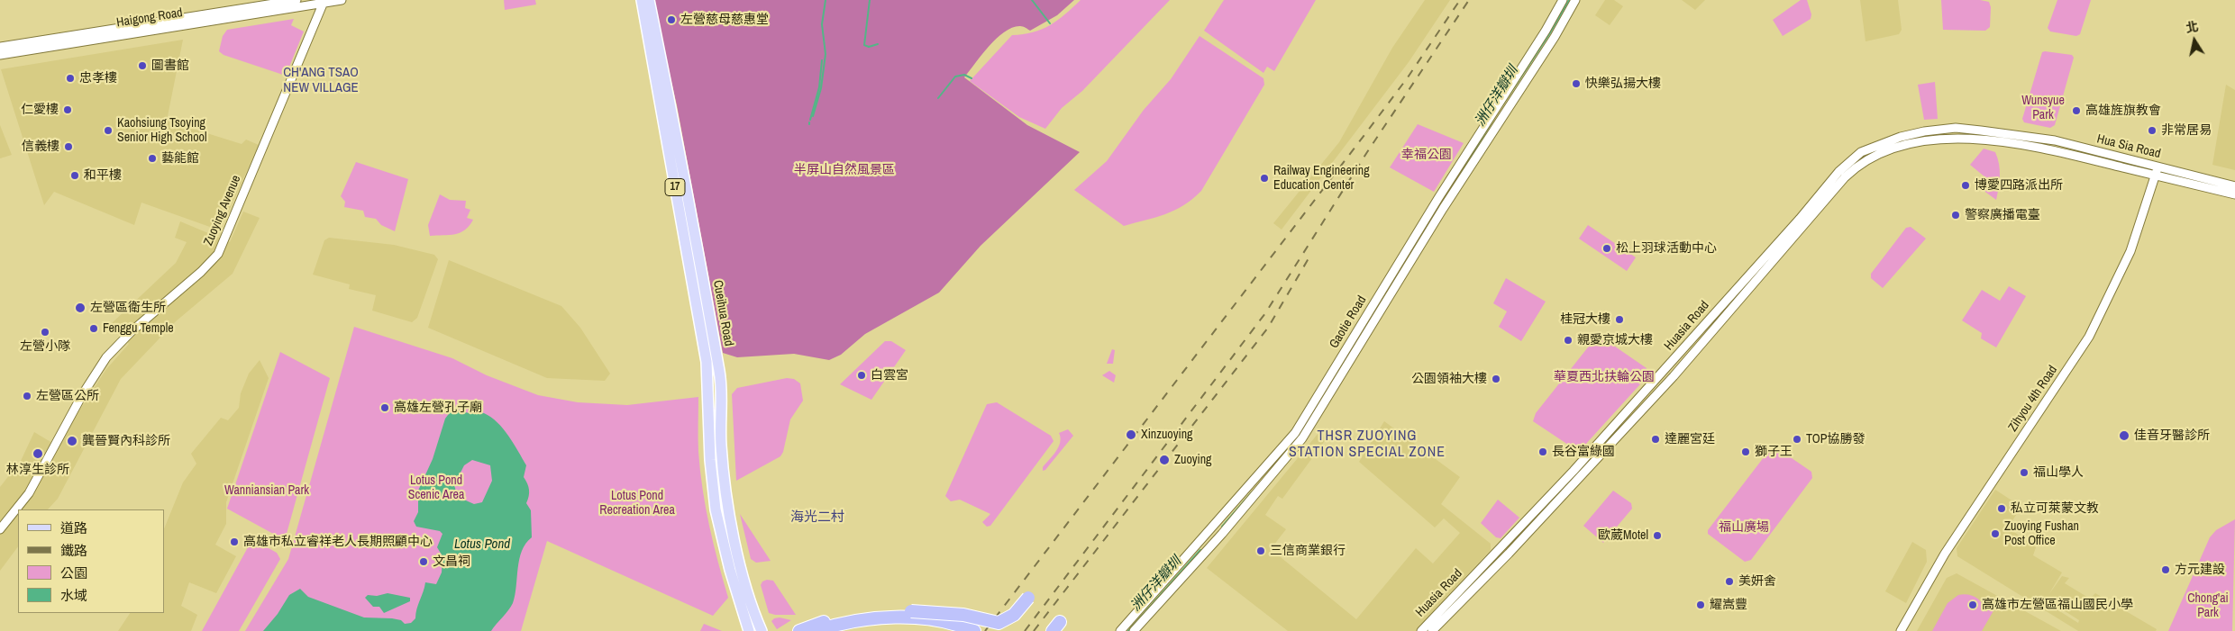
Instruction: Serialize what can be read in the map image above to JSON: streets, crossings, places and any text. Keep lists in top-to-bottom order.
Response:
{
  "streets": {
    "main road": ["17", "Cueihua Road"],
    "street": [
      "Haigong Road",
      "Hua Sia Road",
      "Zuoying Avenue",
      "Gaotie Road",
      "Zihyou 4th Road"
    ]
  },
  "crossings": [
    ["Haigong Road", "Zuoying Avenue"],
    ["Hua Sia Road", "Zihyou 4th Road"]
  ],
  "districts": ["CH'ANG TSAO NEW VILLAGE", "THSR ZUOYING STATION SPECIAL ZONE", "海光二村"],
  "water": ["洲仔洋瓣圳", "Lotus Pond"],
  "parks": [
    "Wunsyue Park",
    "幸福公園",
    "半屏山自然風景區",
    "華夏西北扶輪公園",
    "Lotus Pond Scenic Area",
    "Wanniansian Park",
    "Lotus Pond Recreation Area",
    "福山廣場",
    "Chong'ai Park"
  ],
  "places": [
    "左營慈母慈惠堂",
    "圖書館",
    "忠孝樓",
    "快樂弘揚大樓",
    "仁愛樓",
    "高雄旌旗教會",
    "Kaohsiung Tsoying Senior High School",
    "非常居易",
    "信義樓",
    "藝能館",
    "和平樓",
    "Railway Engineering Education Center",
    "博愛四路派出所",
    "警察廣播電臺",
    "松上羽球活動中心",
    "左營區衛生所",
    "桂冠大樓",
    "Fenggu Temple",
    "左營小隊",
    "親愛京城大樓",
    "白雲宮",
    "公園領袖大樓",
    "左營區公所",
    "高雄左營孔子廟",
    "Xinzuoying",
    "佳音牙醫診所",
    "達麗宮廷",
    "TOP協勝發",
    "龔晉賢內科診所",
    "長谷富綠國",
    "獅子王",
    "林淳生診所",
    "Zuoying",
    "福山學人",
    "私立可萊蒙文教",
    "Zuoying Fushan Post Office",
    "歐葳Motel",
    "高雄市私立睿祥老人長期照顧中心",
    "三信商業銀行",
    "文昌祠",
    "方元建設",
    "美妍舍",
    "耀嵩豐",
    "高雄市左營區福山國民小學"
  ],
  "legend": [
    "道路",
    "鐵路",
    "公園",
    "水域"
  ],
  "north": "top"
}
